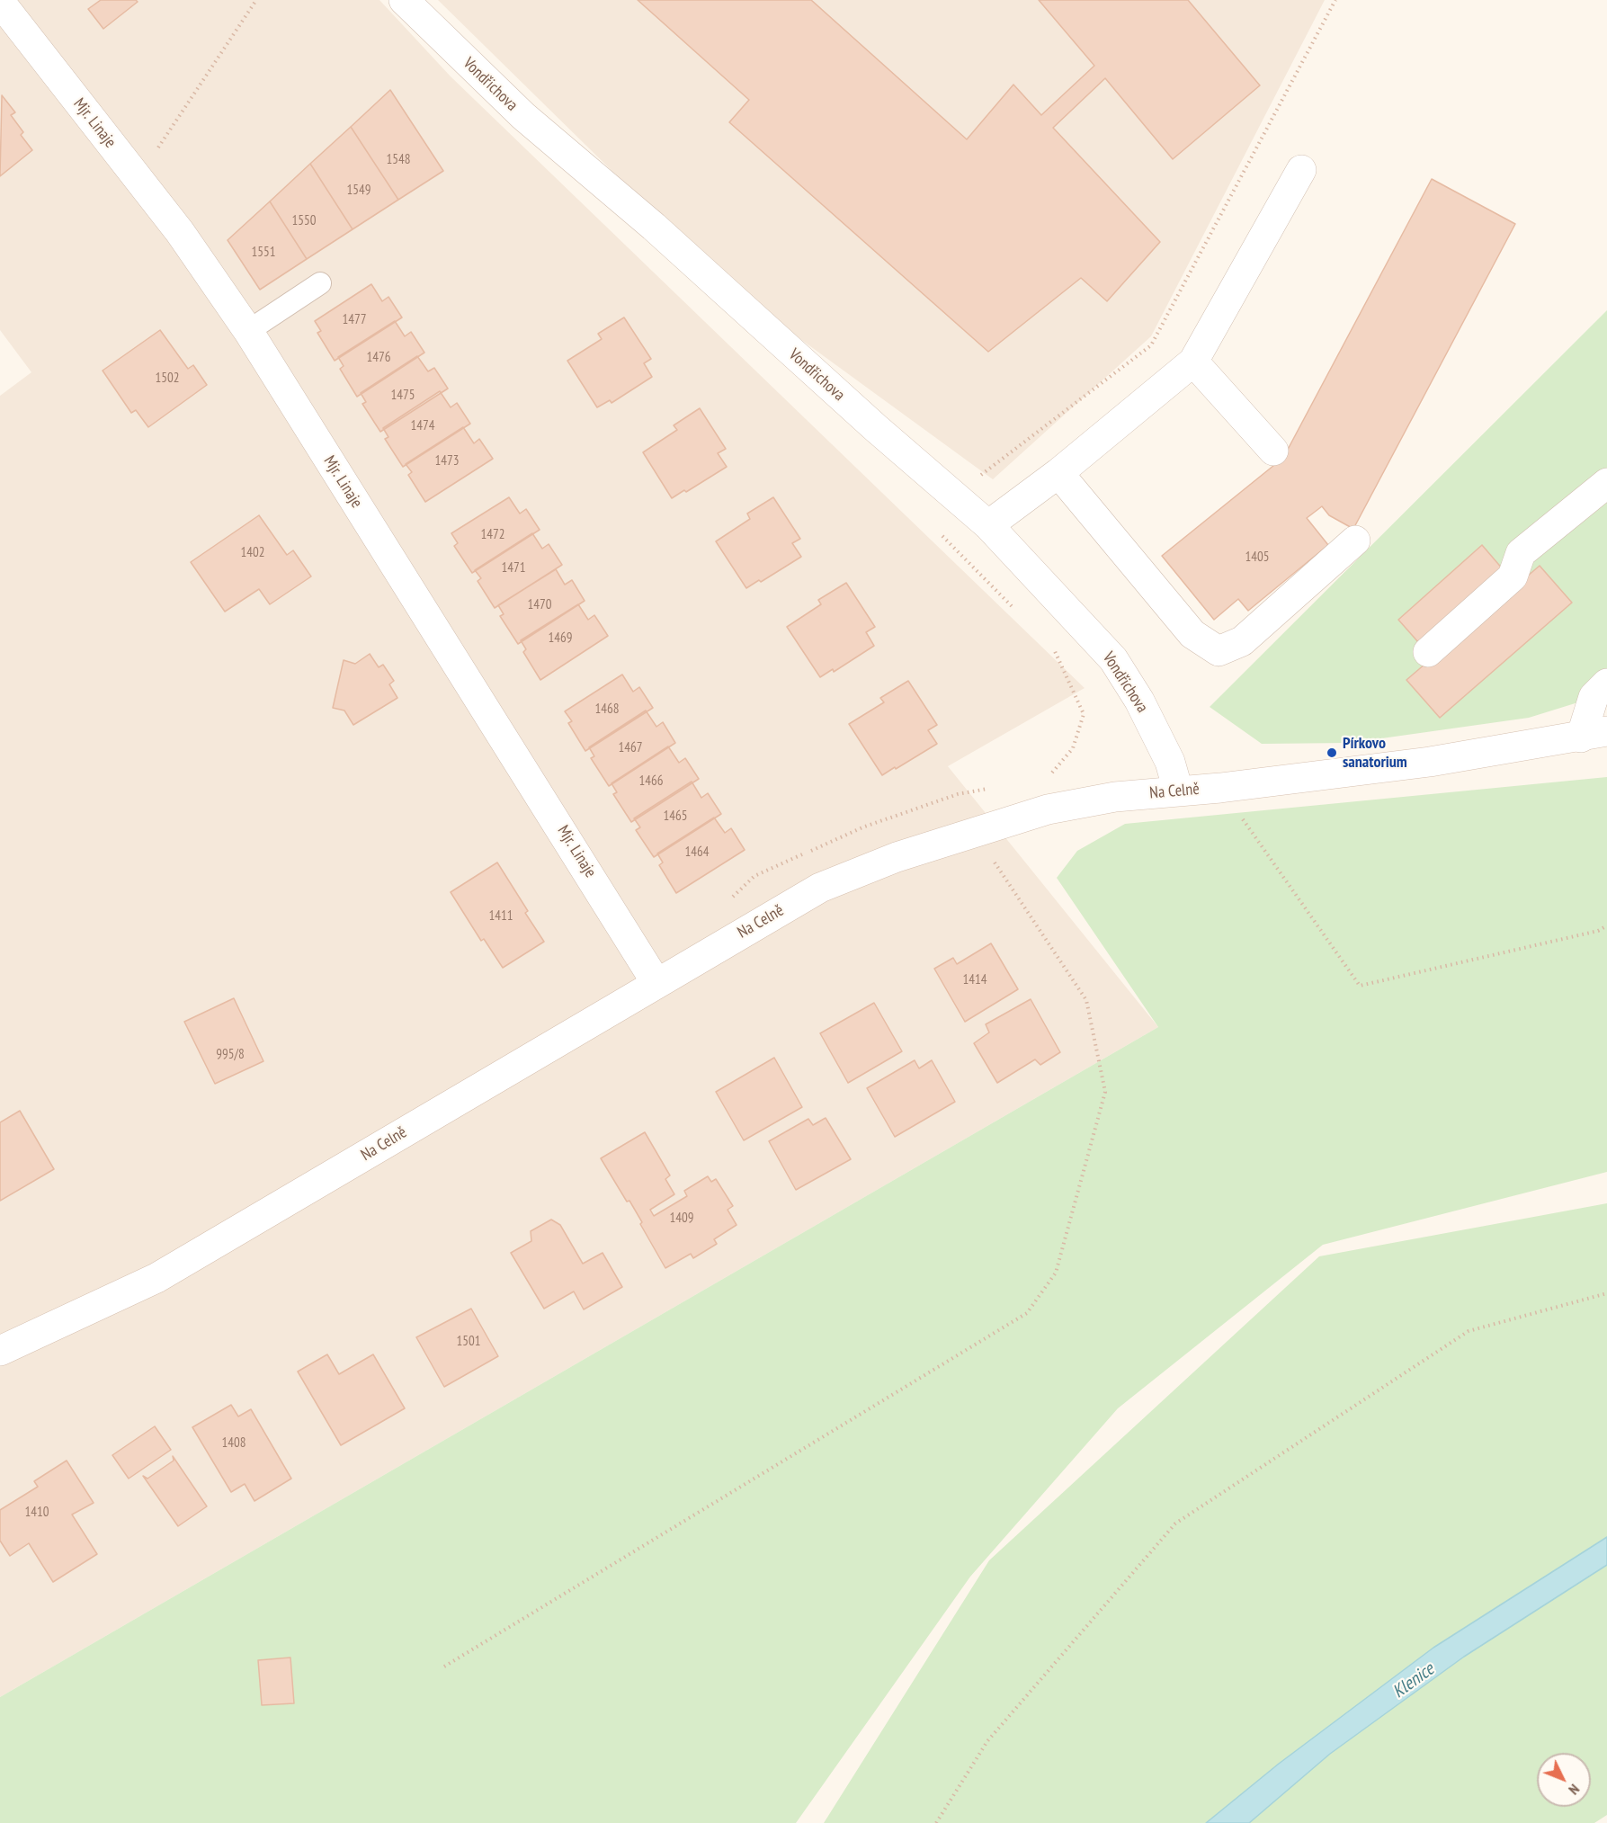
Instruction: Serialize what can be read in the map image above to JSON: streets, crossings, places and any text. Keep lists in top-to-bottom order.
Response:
{
  "streets": {
    "street": ["Vondřichova", "Mjr. Linaje", "Na Celně"]
  },
  "crossings": [
    ["Vondřichova", "Na Celně"],
    ["Mjr. Linaje", "Na Celně"]
  ],
  "water": ["Klenice"],
  "places": ["Pírkovo sanatorium"],
  "house_numbers": [
    "1548",
    "1549",
    "1550",
    "1551",
    "1477",
    "1476",
    "1502",
    "1475",
    "1474",
    "1473",
    "1472",
    "1402",
    "1405",
    "1471",
    "1470",
    "1469",
    "1468",
    "1467",
    "1466",
    "1465",
    "1464",
    "1411",
    "1414",
    "995/8",
    "1409",
    "1501",
    "1408",
    "1410"
  ],
  "north": "bottom right"
}
